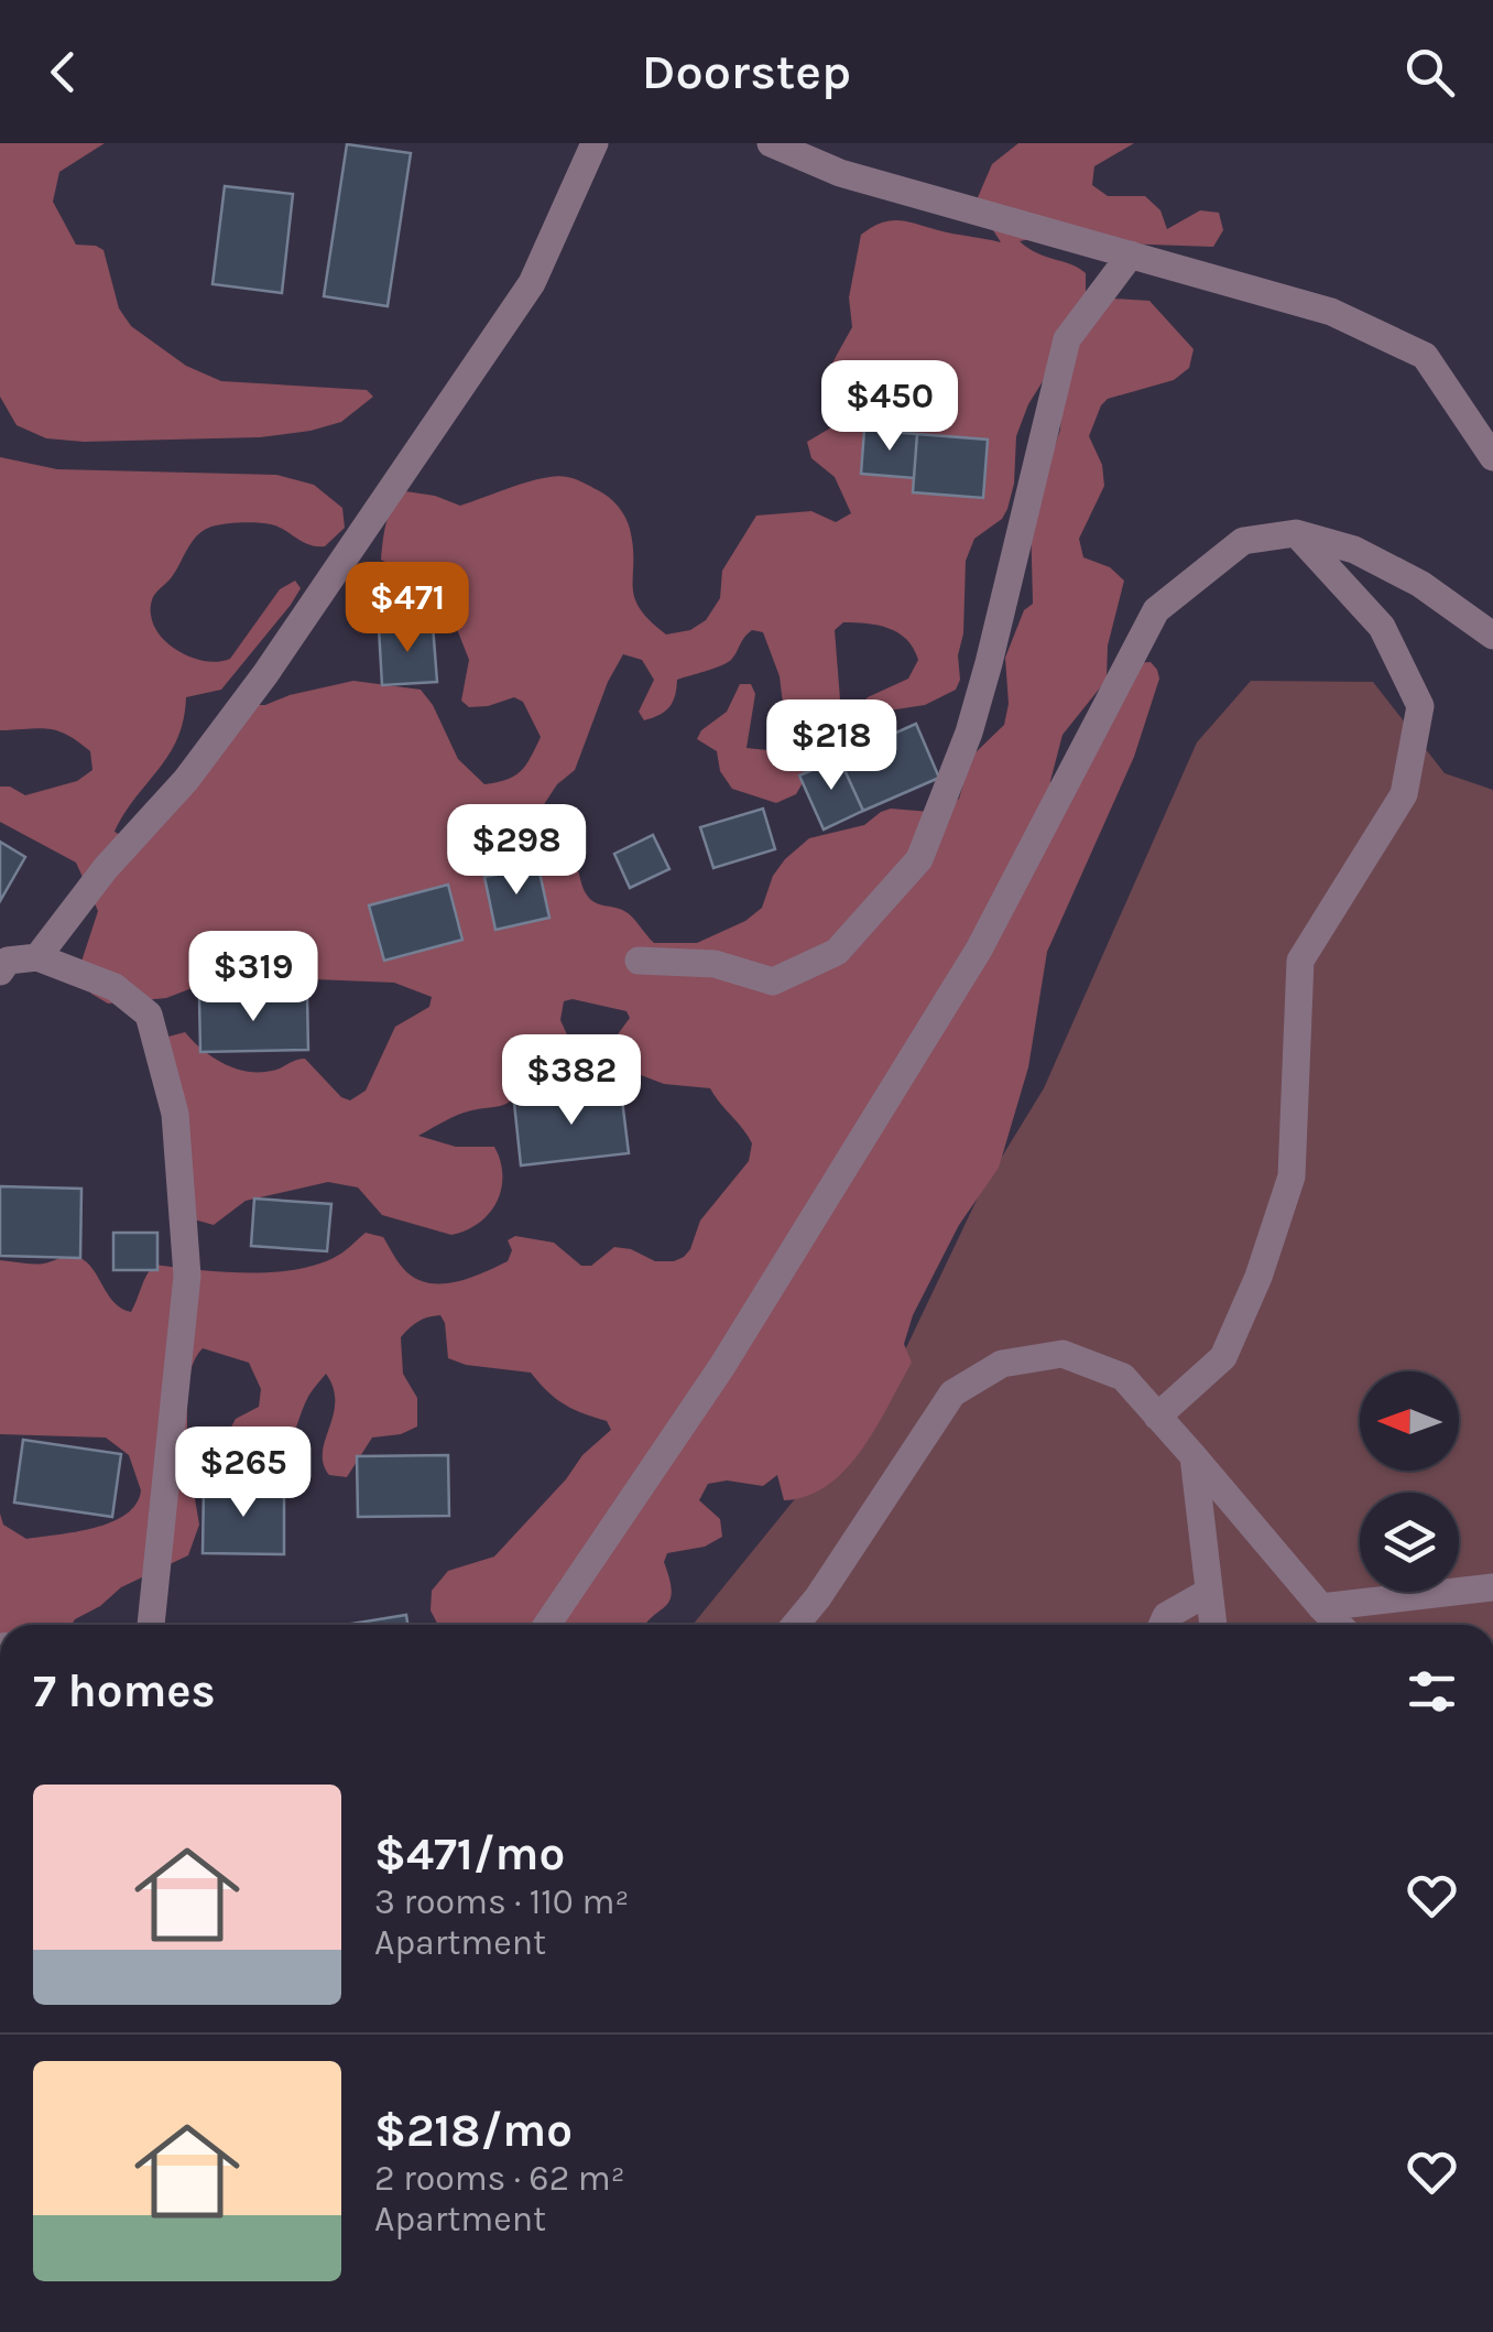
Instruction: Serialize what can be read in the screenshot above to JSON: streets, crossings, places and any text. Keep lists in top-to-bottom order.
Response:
{
  "north": "left",
  "page": {
    "header": "Doorstep",
    "price": [
      "$450",
      "$471",
      "$218",
      "$298",
      "$319",
      "$382",
      "$265"
    ],
    "heading": "7 homes",
    "list": [
      {
        "name": "$471/mo",
        "note": "3 rooms · 110 m² · Apartment"
      },
      {
        "name": "$218/mo",
        "note": "2 rooms · 62 m² · Apartment"
      }
    ]
  }
}
